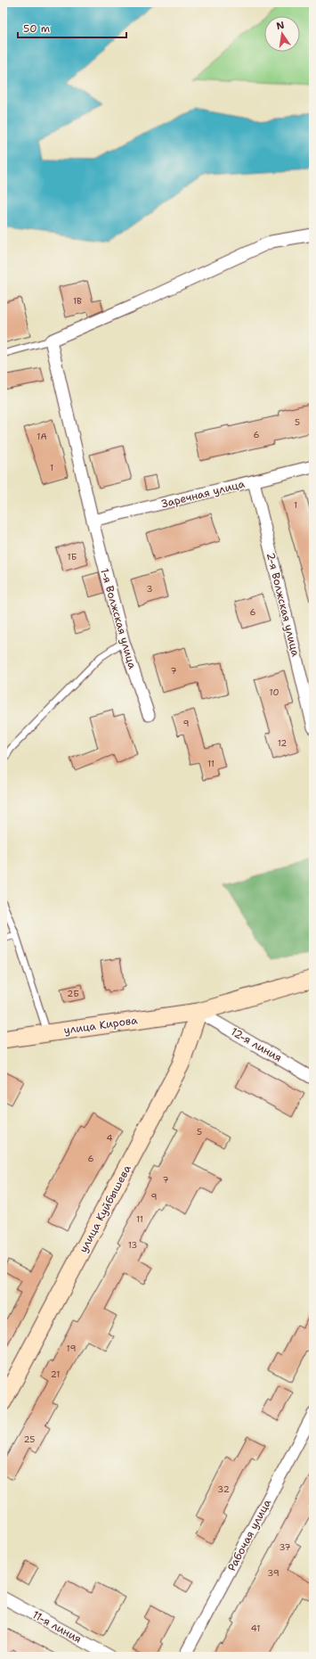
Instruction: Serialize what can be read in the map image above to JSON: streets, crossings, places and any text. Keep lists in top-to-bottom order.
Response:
{
  "streets": {
    "street": [
      "Заречная улица",
      "2-я Волжская улица",
      "1-я Волжская улица",
      "улица Кирова",
      "12-я линия",
      "улица Куйбышева",
      "Рабочая улица",
      "11-я линия"
    ]
  },
  "crossings": [
    ["Заречная улица", "2-я Волжская улица"],
    ["Заречная улица", "1-я Волжская улица"],
    ["улица Кирова", "12-я линия"],
    ["улица Кирова", "улица Куйбышева"],
    ["12-я линия", "улица Куйбышева"]
  ],
  "house_numbers": [
    "1В",
    "5",
    "6",
    "1А",
    "1",
    "1",
    "1Б",
    "3",
    "6",
    "7",
    "10",
    "9",
    "12",
    "11",
    "2Б",
    "5",
    "4",
    "6",
    "7",
    "9",
    "11",
    "13",
    "19",
    "21",
    "25",
    "32",
    "37",
    "39",
    "41"
  ],
  "scale_bar": "50 m",
  "north": "top"
}
